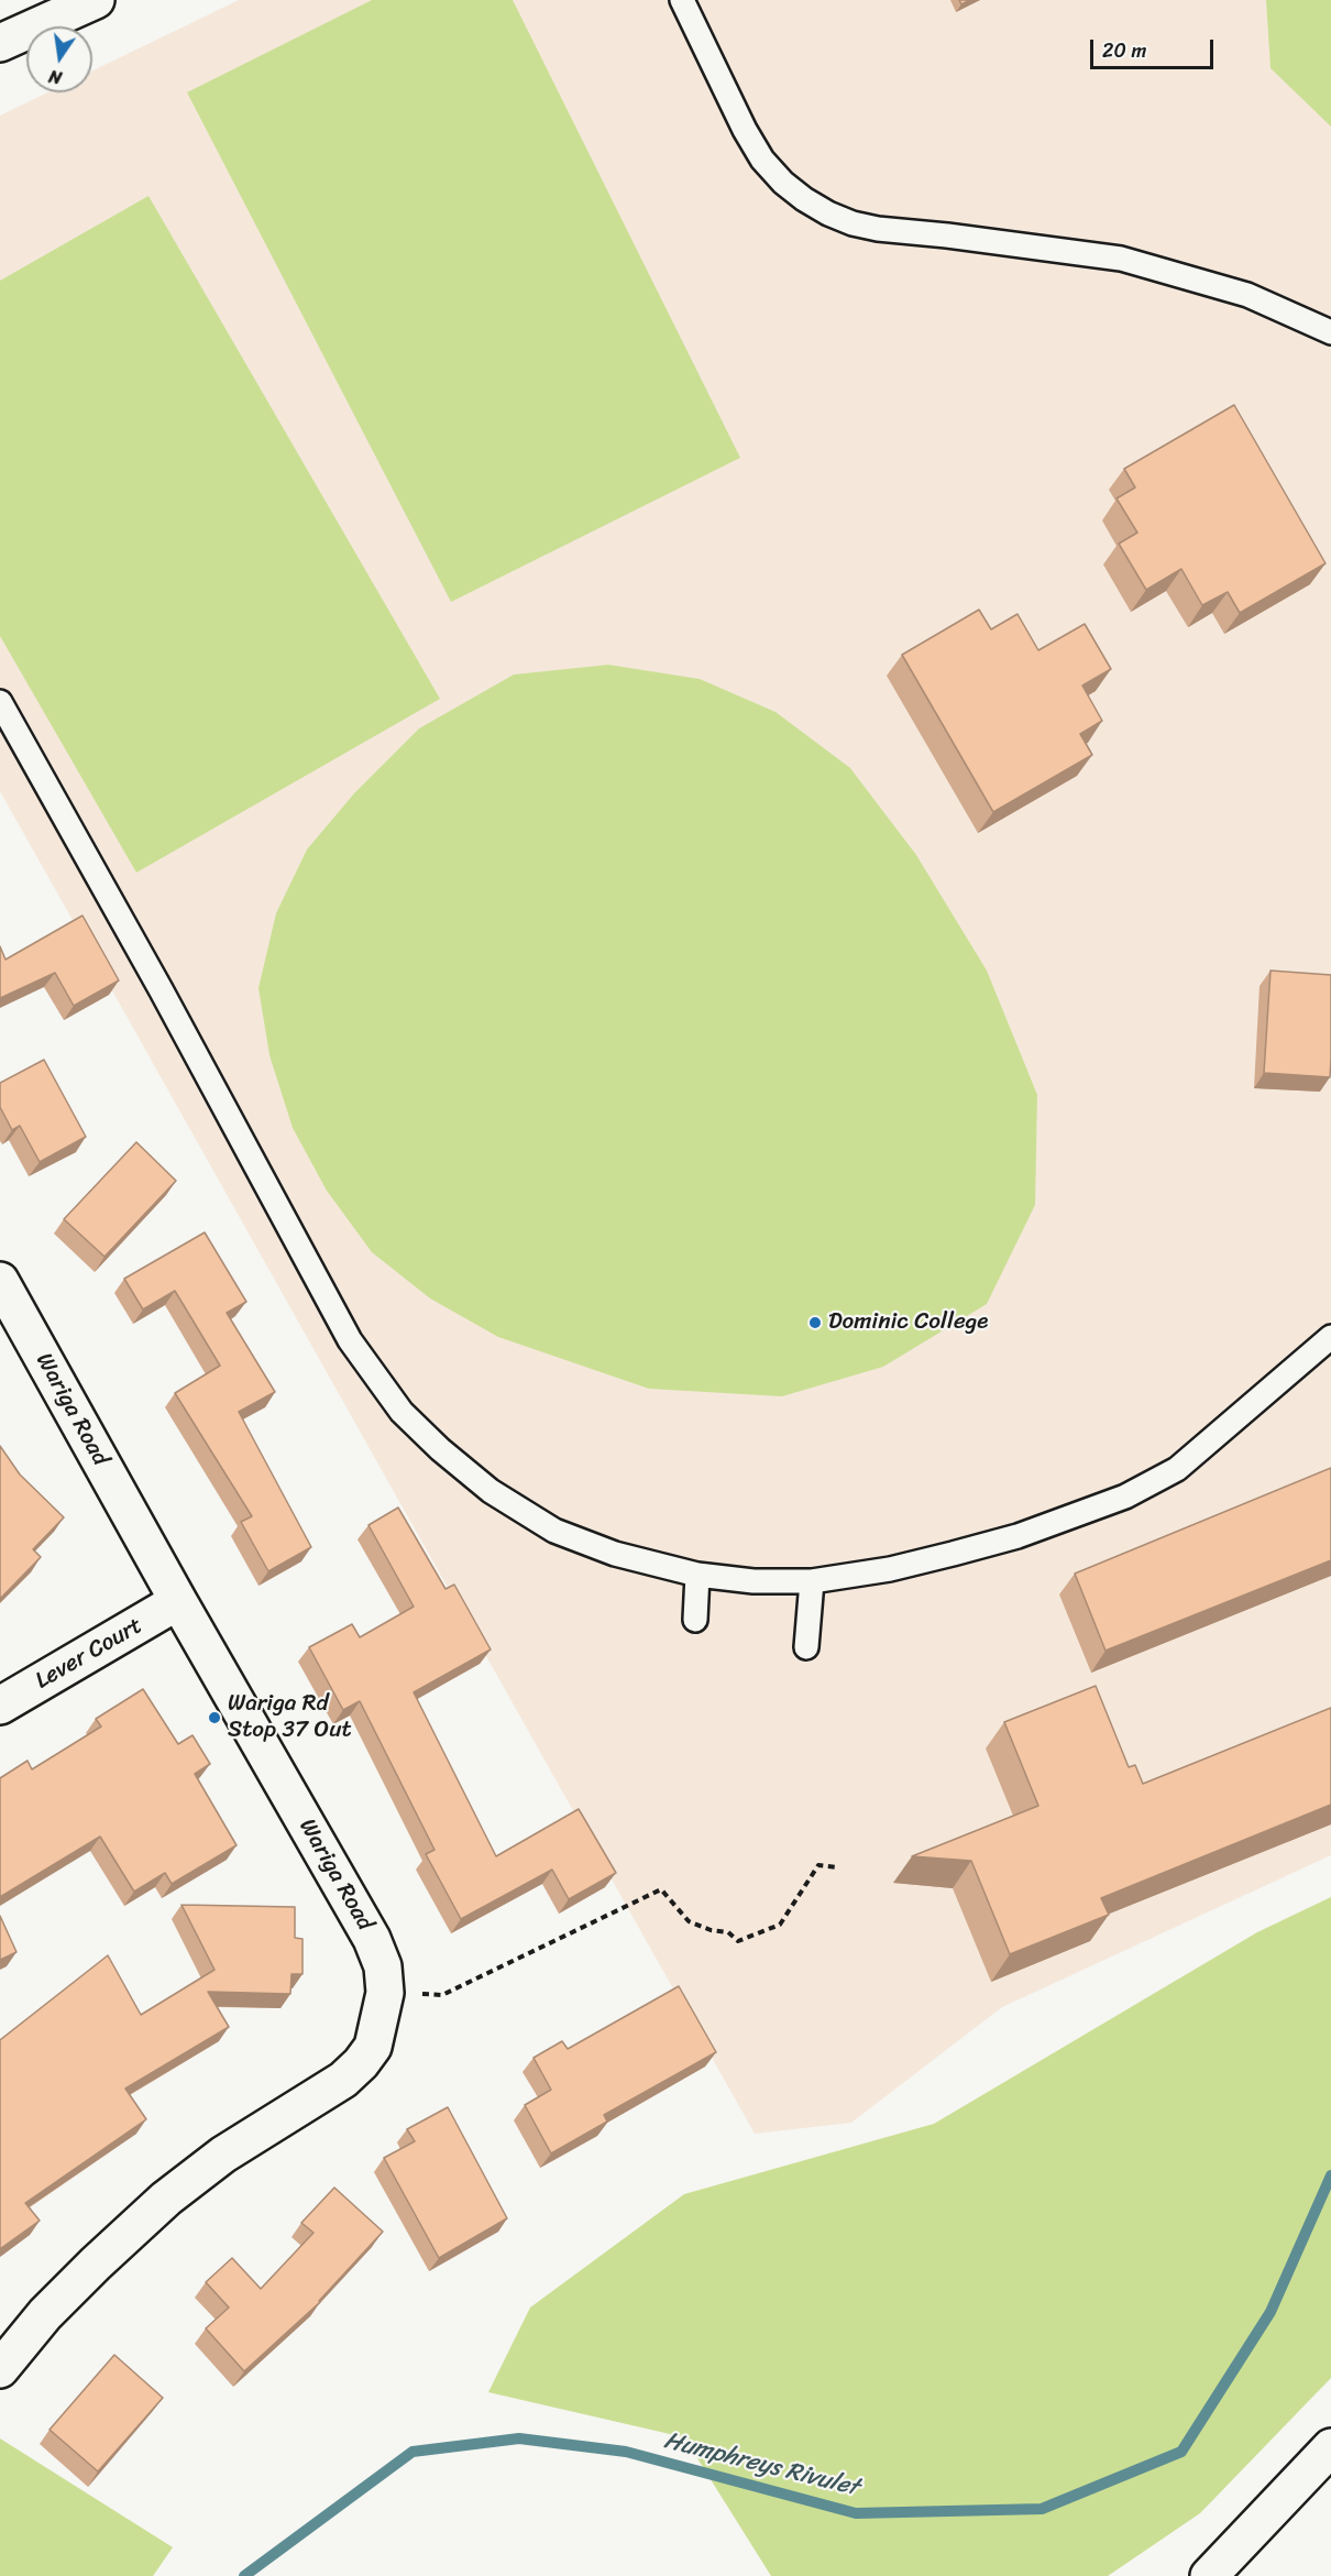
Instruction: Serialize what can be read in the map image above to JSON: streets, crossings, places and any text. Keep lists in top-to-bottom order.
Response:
{
  "streets": {
    "street": ["Wariga Road", "Lever Court"]
  },
  "crossings": [
    ["Wariga Road", "Lever Court"]
  ],
  "water": ["Humphreys Rivulet"],
  "places": ["Dominic College", "Wariga Rd Stop 37 Out"],
  "scale_bar": "20 m",
  "north": "bottom"
}
